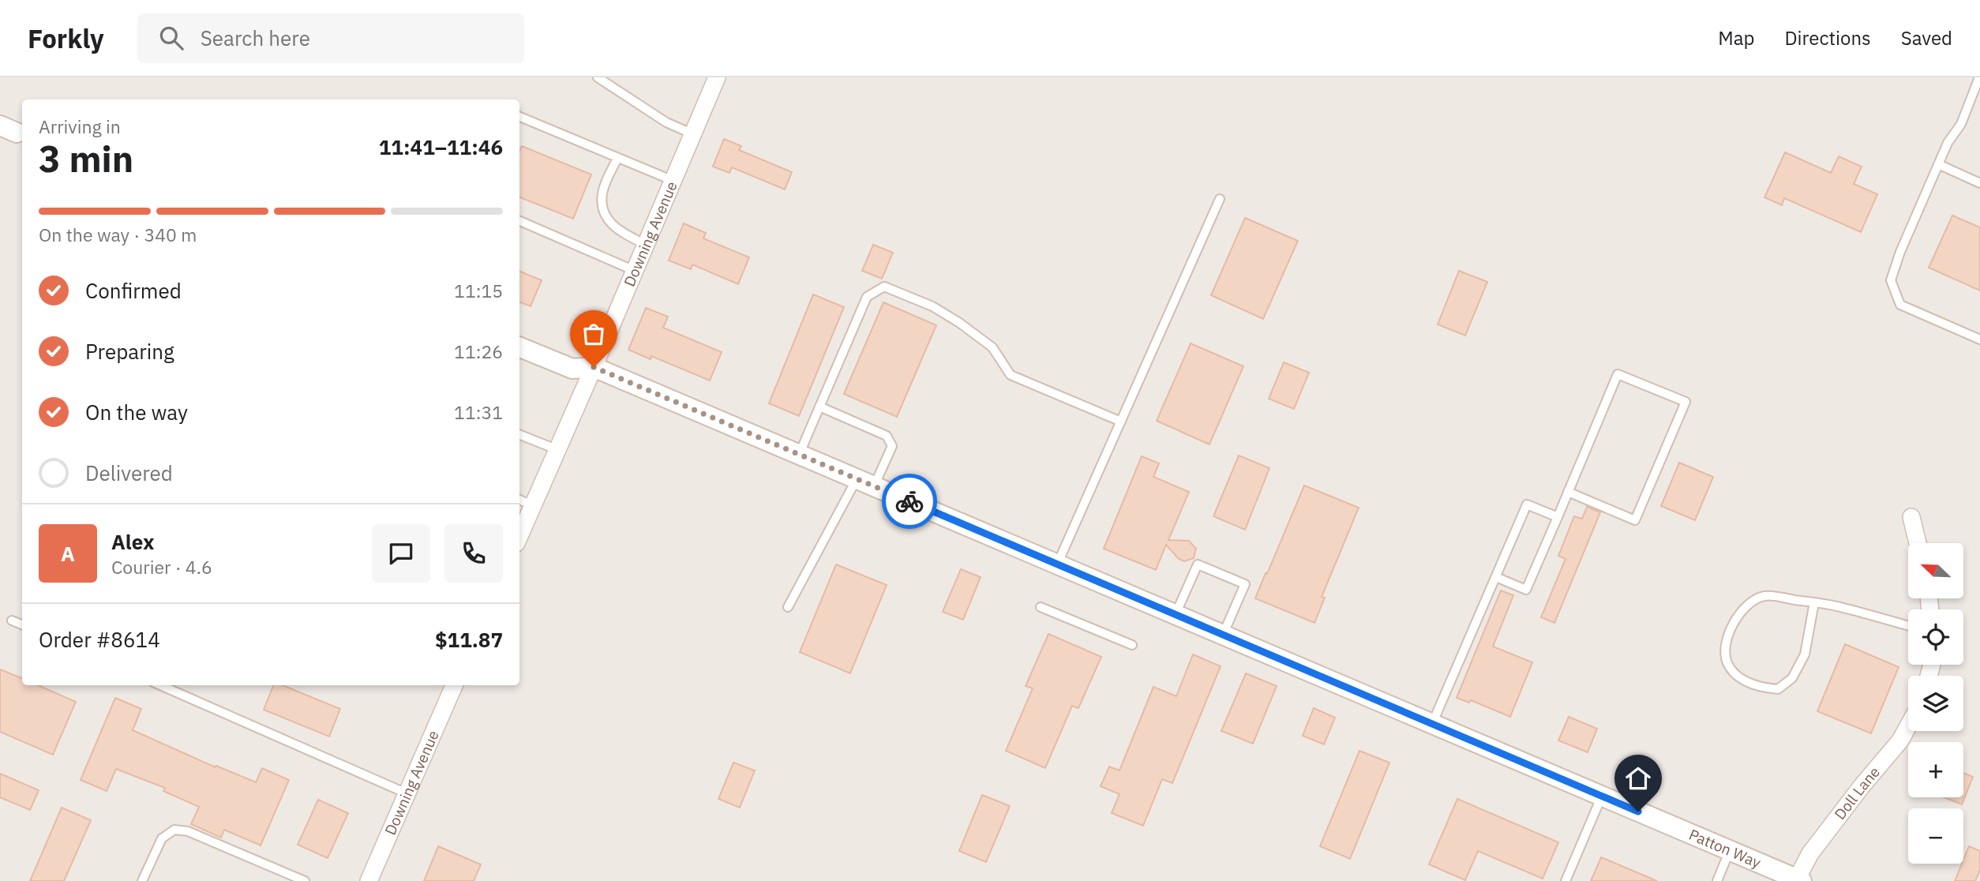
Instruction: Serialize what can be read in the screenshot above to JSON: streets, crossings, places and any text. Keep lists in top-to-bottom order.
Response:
{
  "streets": {
    "street": ["Downing Avenue", "Doll Lane", "Patton Way"]
  },
  "crossings": [
    ["Downing Avenue", "Patton Way"],
    ["Doll Lane", "Patton Way"]
  ],
  "north": "top left",
  "page": {
    "header": "Forkly",
    "search": "Search here",
    "nav": ["Map", "Directions", "Saved"],
    "heading": ["3 min", "Arriving in", "11:41–11:46"],
    "panel": [
      "Alex",
      "Courier · 4.6",
      "Order #8614",
      "$11.87"
    ],
    "bar": "On the way · 340 m",
    "list": [
      ["Confirmed", "11:15"],
      ["Preparing", "11:26"],
      ["On the way", "11:31"],
      "Delivered"
    ],
    "round": "A",
    "map_buttons": ["+", "−"]
  }
}
